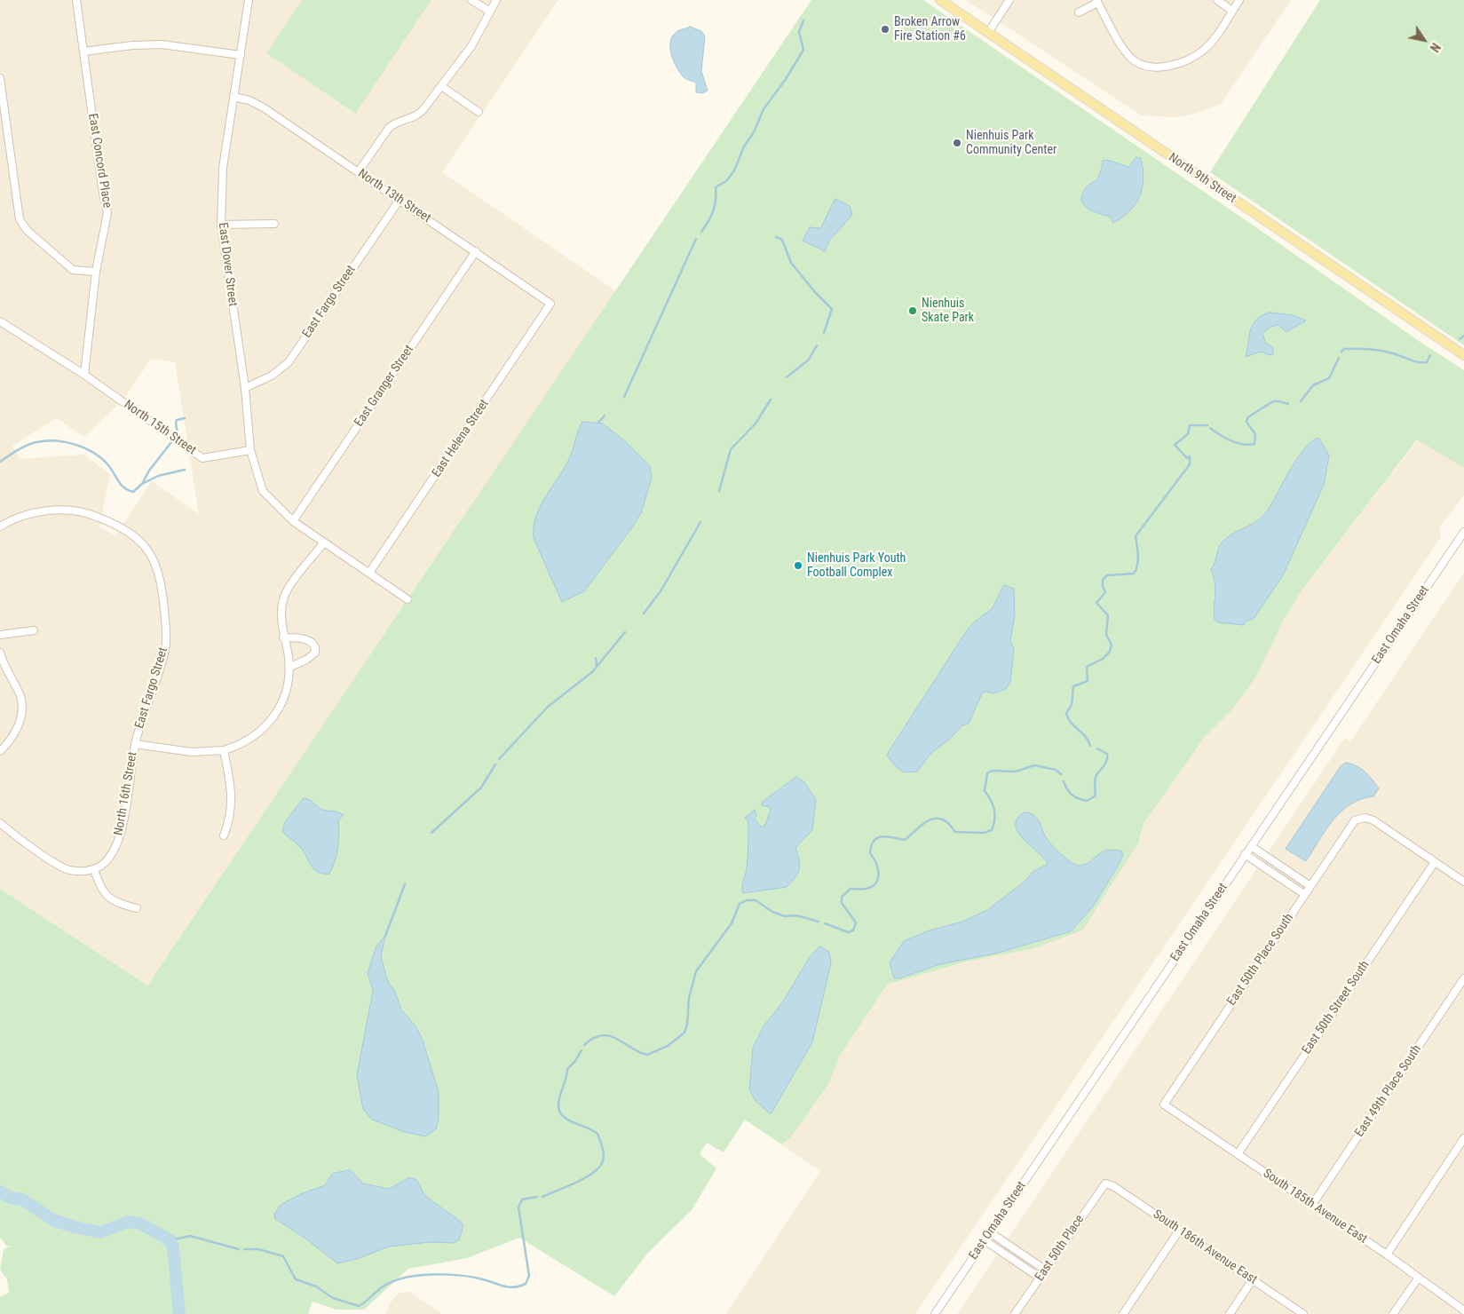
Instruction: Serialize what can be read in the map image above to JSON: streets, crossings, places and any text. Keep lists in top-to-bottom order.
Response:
{
  "streets": {
    "main road": ["North 9th Street"],
    "street": [
      "East Concord Place",
      "North 13th Street",
      "East Dover Street",
      "East Fargo Street",
      "East Granger Street",
      "North 15th Street",
      "East Helena Street",
      "East Omaha Street",
      "North 16th Street",
      "East 50th Place South",
      "East 50th Street South",
      "East 49th Place South",
      "South 185th Avenue East",
      "South 186th Avenue East",
      "East 50th Place"
    ]
  },
  "crossings": [
    ["East Concord Place", "North 15th Street"],
    ["North 13th Street", "East Dover Street"],
    ["North 13th Street", "East Fargo Street"],
    ["North 13th Street", "East Granger Street"],
    ["North 13th Street", "East Helena Street"],
    ["East Dover Street", "East Fargo Street"],
    ["East Dover Street", "North 15th Street"],
    ["East Fargo Street", "North 16th Street"],
    ["East 50th Place South", "East 50th Street South"],
    ["East 50th Place South", "South 185th Avenue East"],
    ["East 50th Street South", "South 185th Avenue East"],
    ["East 49th Place South", "South 185th Avenue East"],
    ["South 186th Avenue East", "East 50th Place"]
  ],
  "places": [
    "Broken Arrow Fire Station #6",
    "Nienhuis Park Community Center",
    "Nienhuis Skate Park",
    "Nienhuis Park Youth Football Complex"
  ],
  "north": "bottom right"
}
